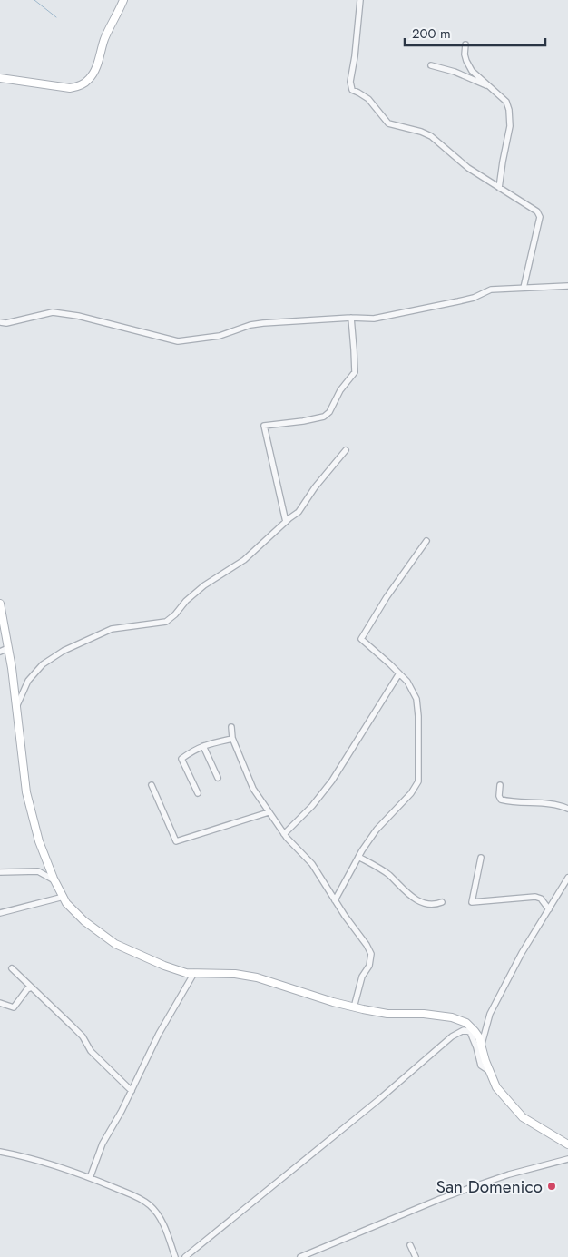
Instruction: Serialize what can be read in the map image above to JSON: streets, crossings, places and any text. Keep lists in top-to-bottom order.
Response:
{
  "places": ["San Domenico"],
  "scale_bar": "200 m"
}
